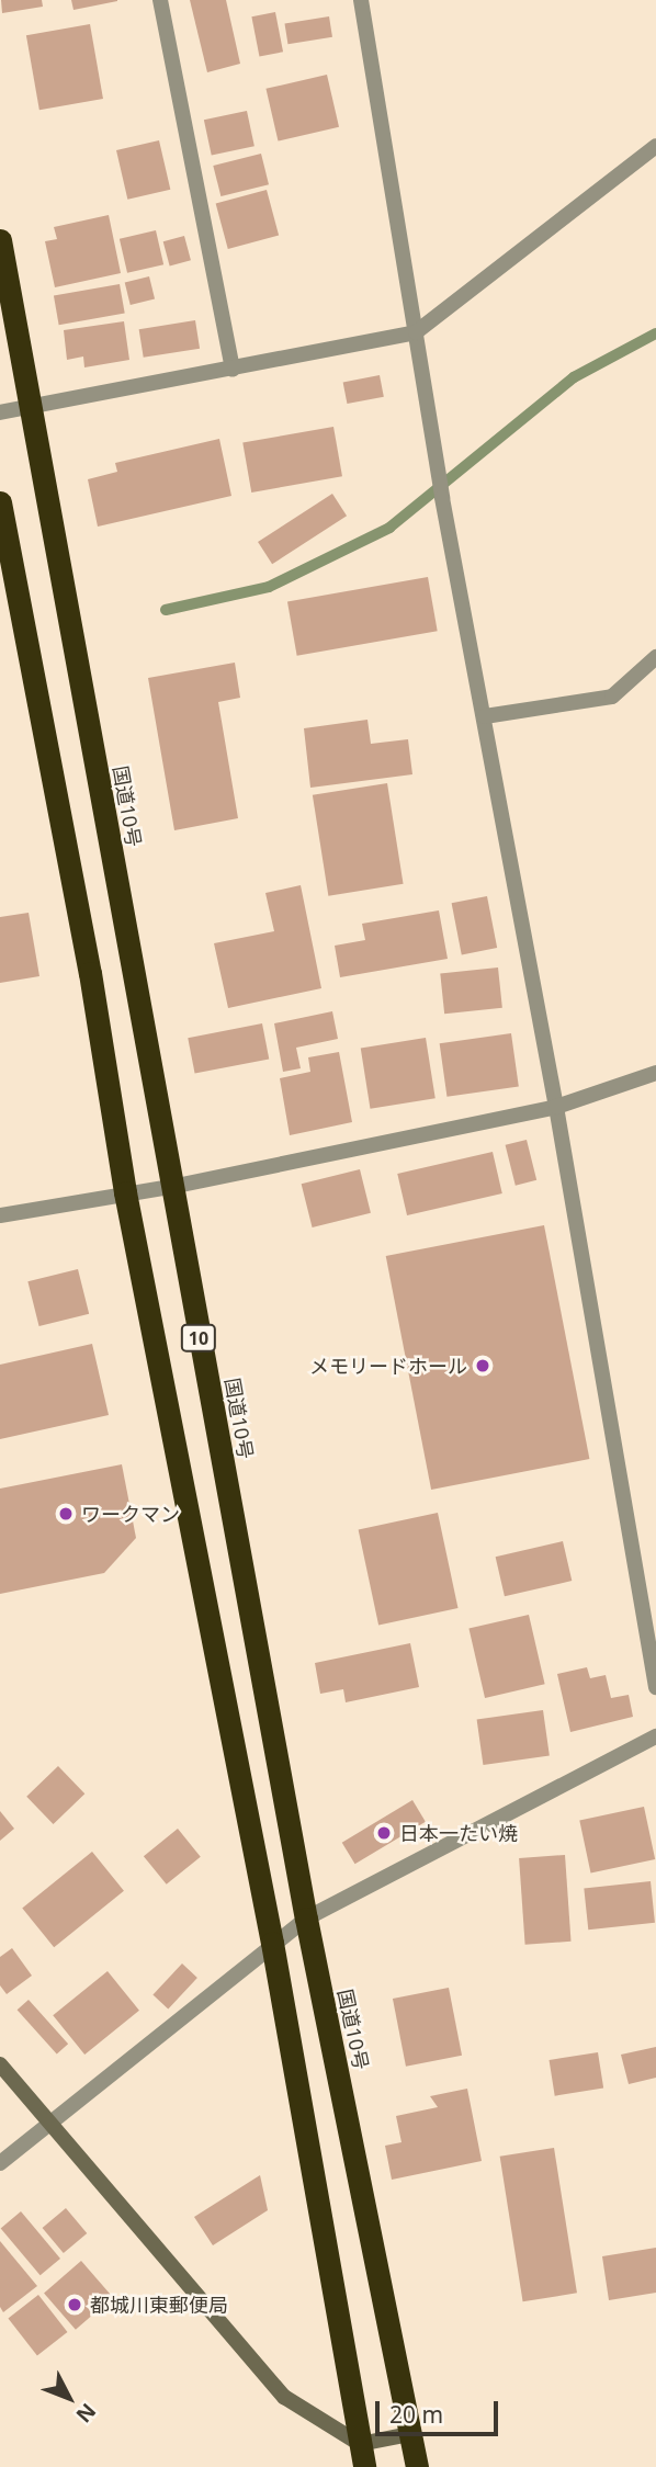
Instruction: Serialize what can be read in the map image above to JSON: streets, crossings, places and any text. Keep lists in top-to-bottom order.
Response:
{
  "streets": {
    "highway": ["国道10号", "10"]
  },
  "places": [
    "メモリードホール",
    "ワークマン",
    "日本一たい焼",
    "都城川東郵便局"
  ],
  "scale_bar": "20 m",
  "north": "bottom right"
}
